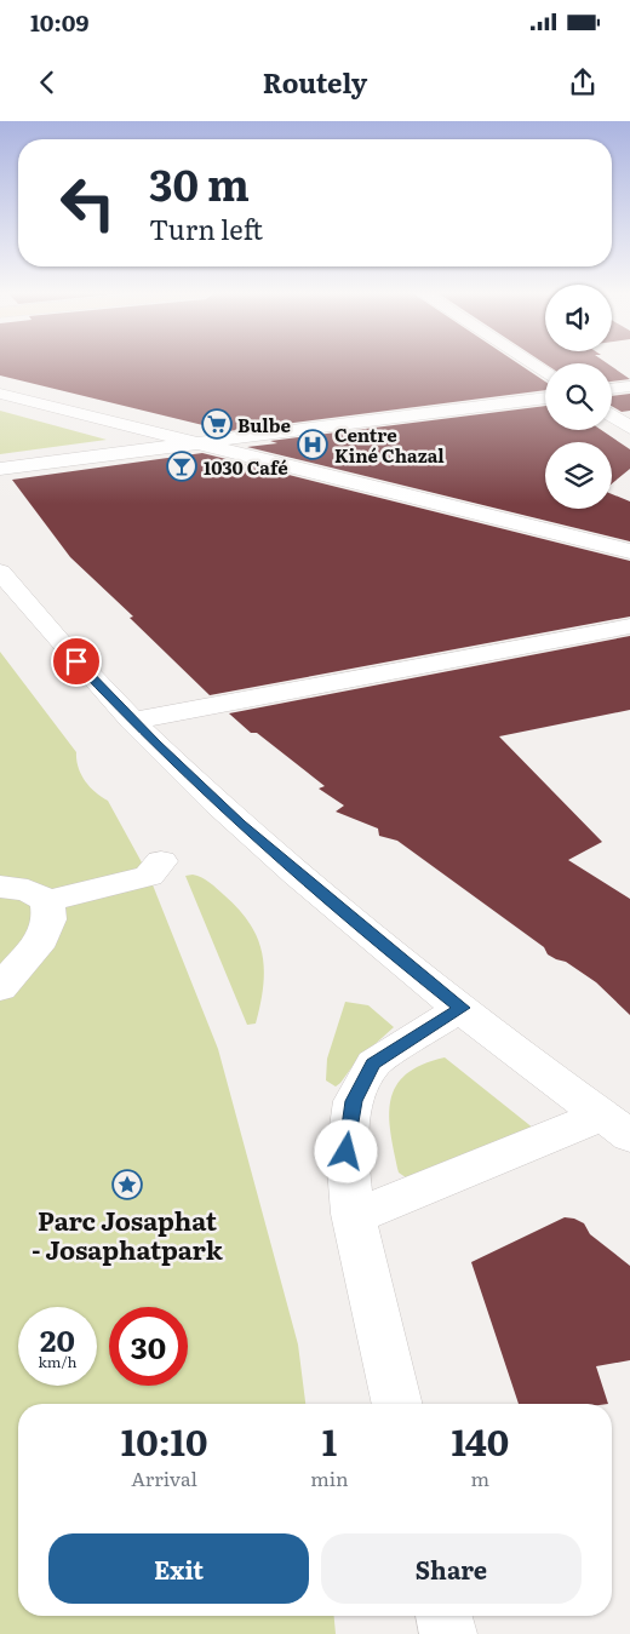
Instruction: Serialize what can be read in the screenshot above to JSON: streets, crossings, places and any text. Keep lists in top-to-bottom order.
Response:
{
  "places": {
    "supermarket": ["Bulbe"],
    "hospital": ["Centre Kiné Chazal"],
    "bar": ["1030 Café"],
    "place": ["Parc Josaphat - Josaphatpark"]
  },
  "page": {
    "status": "10:09",
    "header": "Routely",
    "turn": ["30 m", "Turn left"],
    "speed": "20 km/h",
    "limit": "30",
    "eta": [
      "10:10",
      "Arrival",
      "1",
      "min",
      "140",
      "m"
    ],
    "buttons": ["Exit", "Share"]
  }
}
